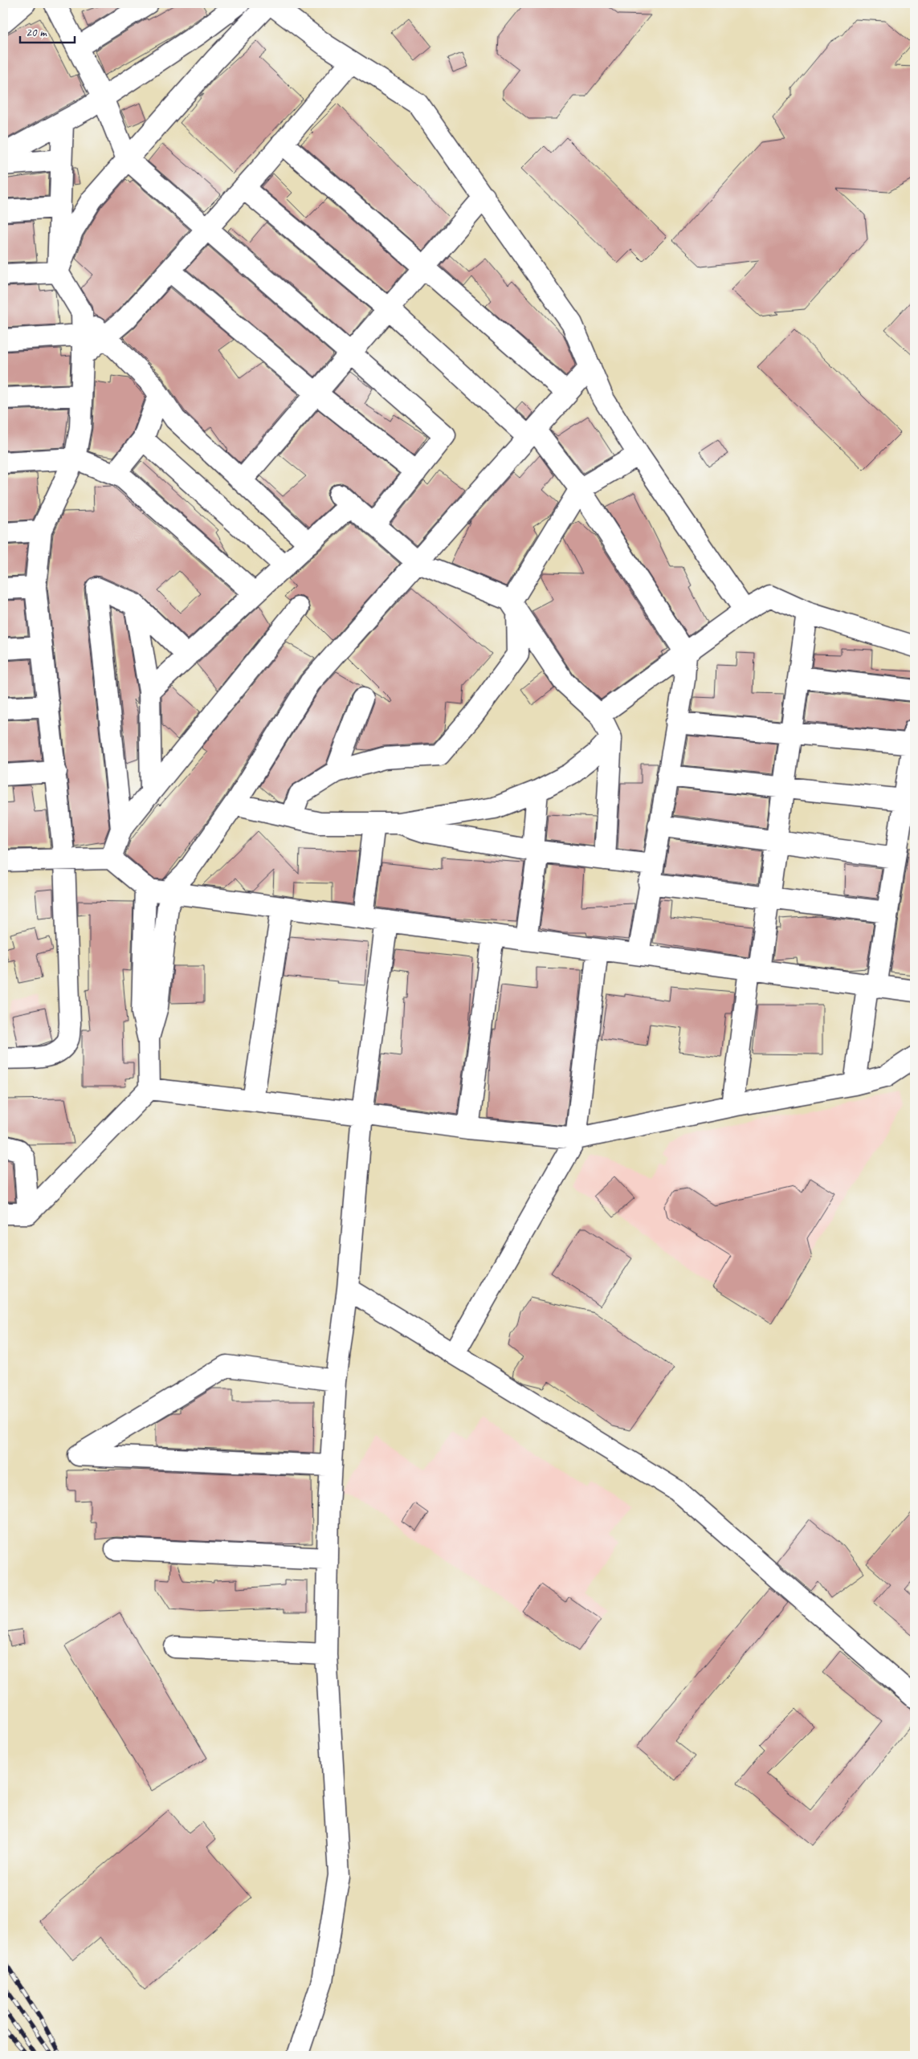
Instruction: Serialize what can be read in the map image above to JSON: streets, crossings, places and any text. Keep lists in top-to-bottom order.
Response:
{
  "scale_bar": "20 m"
}
